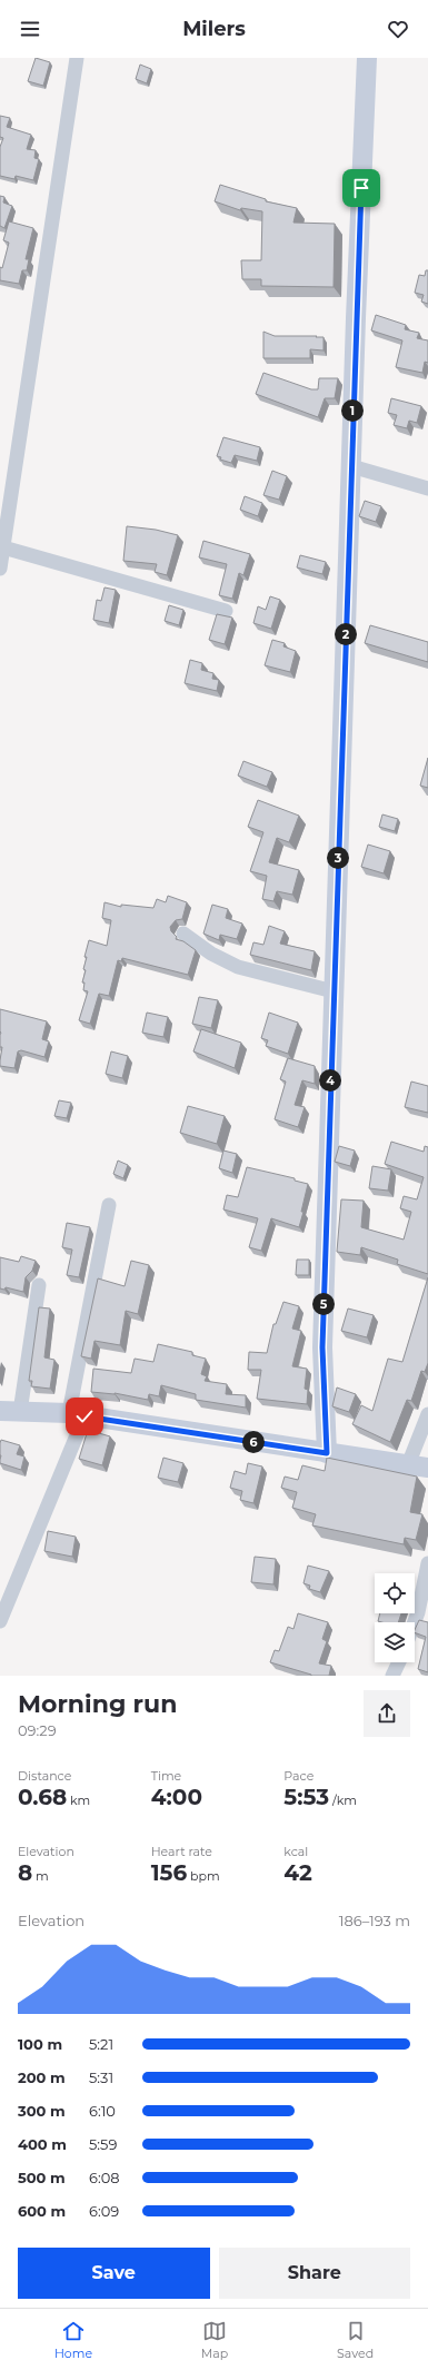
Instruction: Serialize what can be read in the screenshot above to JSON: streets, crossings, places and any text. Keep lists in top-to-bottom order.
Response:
{
  "page": {
    "header": "Milers",
    "pins": [
      "1",
      "2",
      "3",
      "4",
      "5",
      "6"
    ],
    "heading": ["Morning run", "09:29"],
    "stats": [
      ["Distance", "0.68 km"],
      ["Time", "4:00"],
      ["Pace", "5:53 /km"],
      ["Elevation", "8 m"],
      ["Heart rate", "156 bpm"],
      ["kcal", "42"]
    ],
    "chart": ["Elevation", "186–193 m"],
    "list": [
      {
        "name": "100 m",
        "note": "5:21"
      },
      {
        "name": "200 m",
        "note": "5:31"
      },
      {
        "name": "300 m",
        "note": "6:10"
      },
      {
        "name": "400 m",
        "note": "5:59"
      },
      {
        "name": "500 m",
        "note": "6:08"
      },
      {
        "name": "600 m",
        "note": "6:09"
      }
    ],
    "buttons": ["Save", "Share"],
    "tabs": ["Home", "Map", "Saved"]
  }
}
